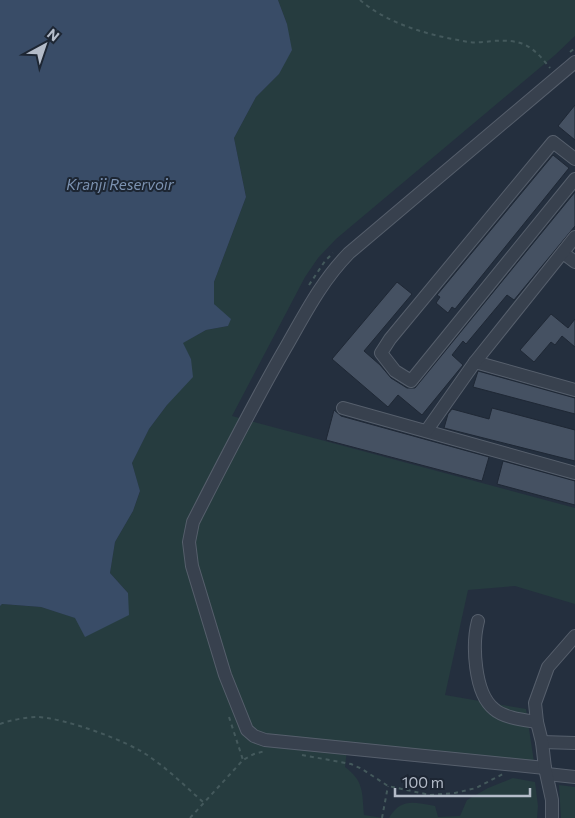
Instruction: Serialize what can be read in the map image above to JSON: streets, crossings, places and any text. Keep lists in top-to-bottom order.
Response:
{
  "water": ["Kranji Reservoir"],
  "scale_bar": "100 m",
  "north": "top right"
}
